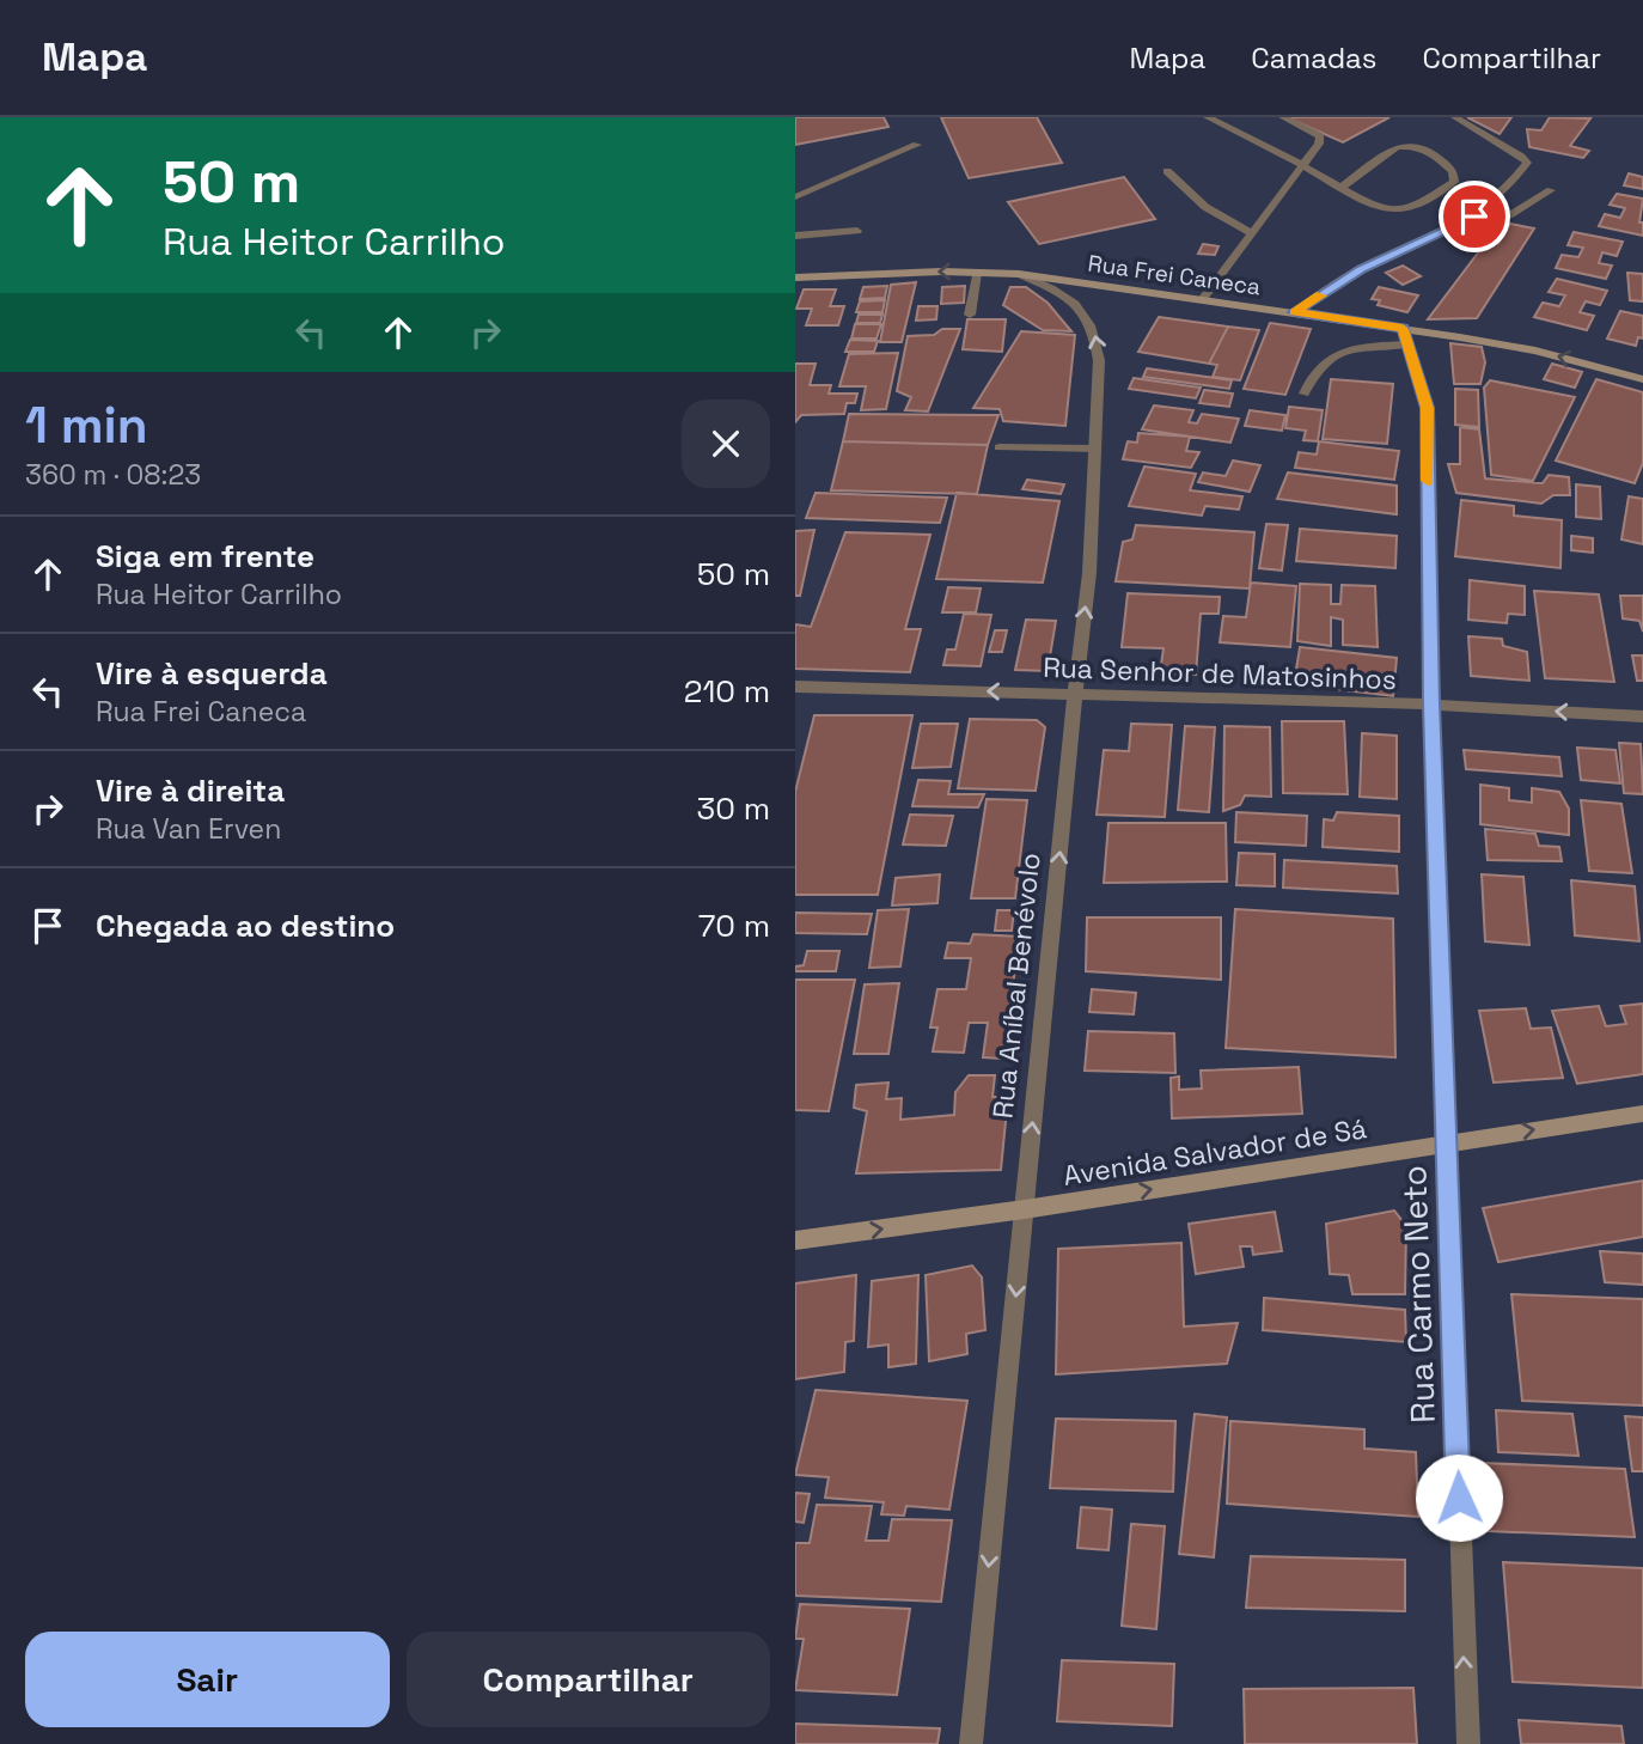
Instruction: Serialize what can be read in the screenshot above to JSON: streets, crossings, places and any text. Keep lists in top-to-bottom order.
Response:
{
  "streets": {
    "main road": ["Rua Frei Caneca", "Avenida Salvador de Sá"],
    "street": ["Rua Senhor de Matosinhos", "Rua Aníbal Benévolo", "Rua Carmo Neto"]
  },
  "crossings": [
    ["Rua Frei Caneca", "Rua Aníbal Benévolo"],
    ["Rua Frei Caneca", "Rua Carmo Neto"],
    ["Rua Senhor de Matosinhos", "Rua Aníbal Benévolo"],
    ["Rua Senhor de Matosinhos", "Rua Carmo Neto"],
    ["Rua Aníbal Benévolo", "Avenida Salvador de Sá"],
    ["Avenida Salvador de Sá", "Rua Carmo Neto"]
  ],
  "one_way": [
    "Rua Frei Caneca",
    "Rua Senhor de Matosinhos",
    "Avenida Salvador de Sá",
    "Rua Carmo Neto"
  ],
  "page": {
    "header": "Mapa",
    "nav": ["Mapa", "Camadas", "Compartilhar"],
    "turn": ["50 m", "Rua Heitor Carrilho"],
    "heading": ["1 min", "360 m · 08:23"],
    "list": [
      {
        "name": "Siga em frente",
        "note": "Rua Heitor Carrilho",
        "value": "50 m"
      },
      {
        "name": "Vire à esquerda",
        "note": "Rua Frei Caneca",
        "value": "210 m"
      },
      {
        "name": "Vire à direita",
        "note": "Rua Van Erven",
        "value": "30 m"
      },
      {
        "name": "Chegada ao destino",
        "value": "70 m"
      }
    ],
    "buttons": ["Sair", "Compartilhar"]
  }
}
